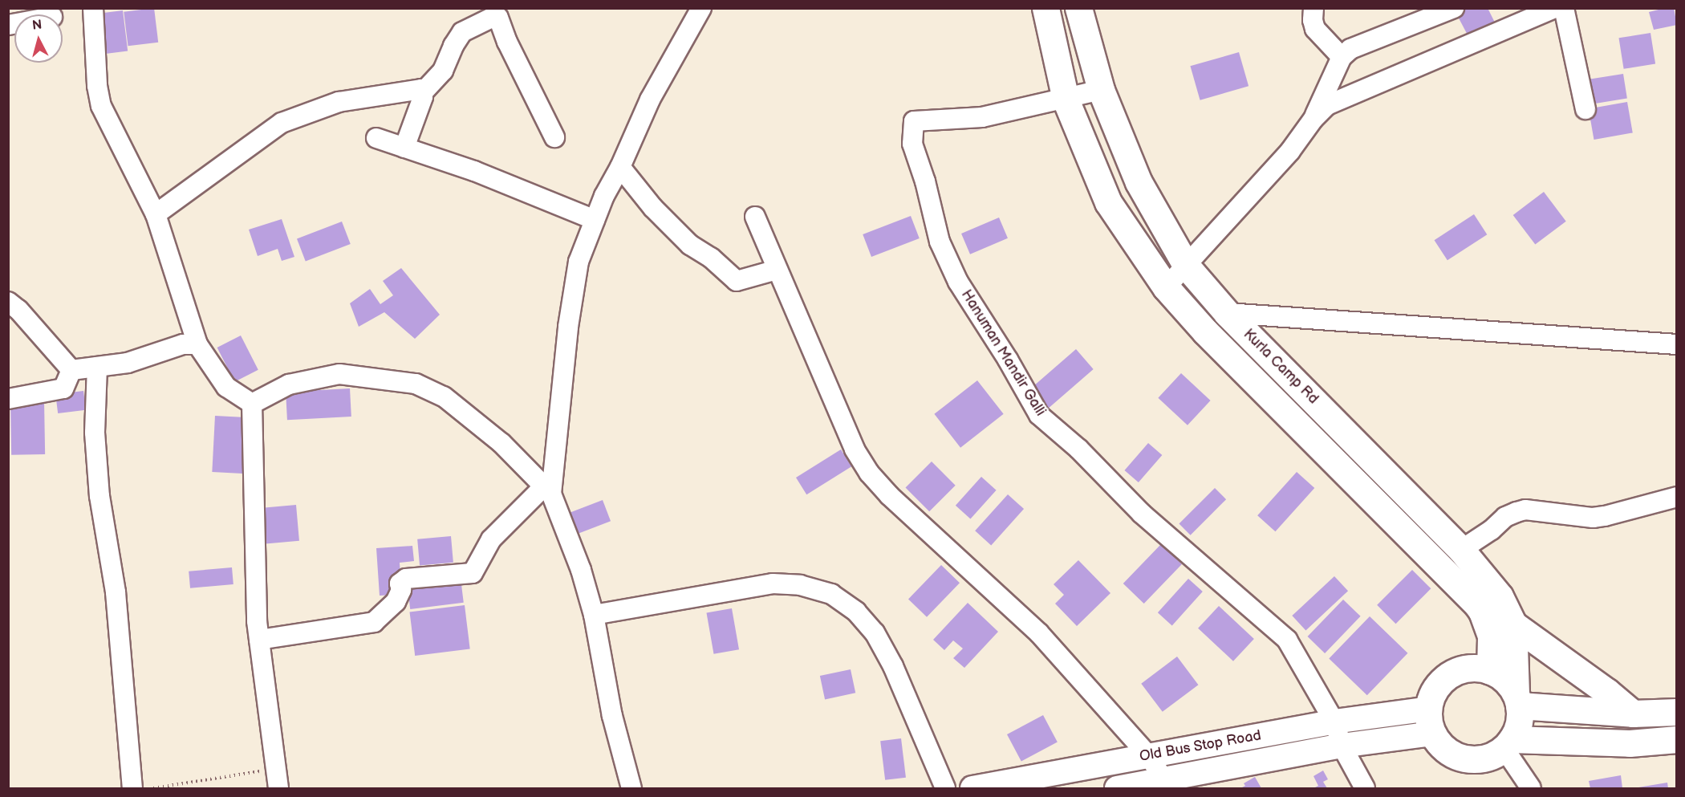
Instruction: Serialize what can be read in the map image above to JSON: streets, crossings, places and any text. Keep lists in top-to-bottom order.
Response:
{
  "streets": {
    "main road": ["Kurla Camp Rd"],
    "street": ["Hanuman Mandir Galli", "Old Bus Stop Road"]
  },
  "crossings": [
    ["Hanuman Mandir Galli", "Kurla Camp Rd"],
    ["Hanuman Mandir Galli", "Old Bus Stop Road"],
    ["Kurla Camp Rd", "Old Bus Stop Road"]
  ],
  "north": "top"
}
